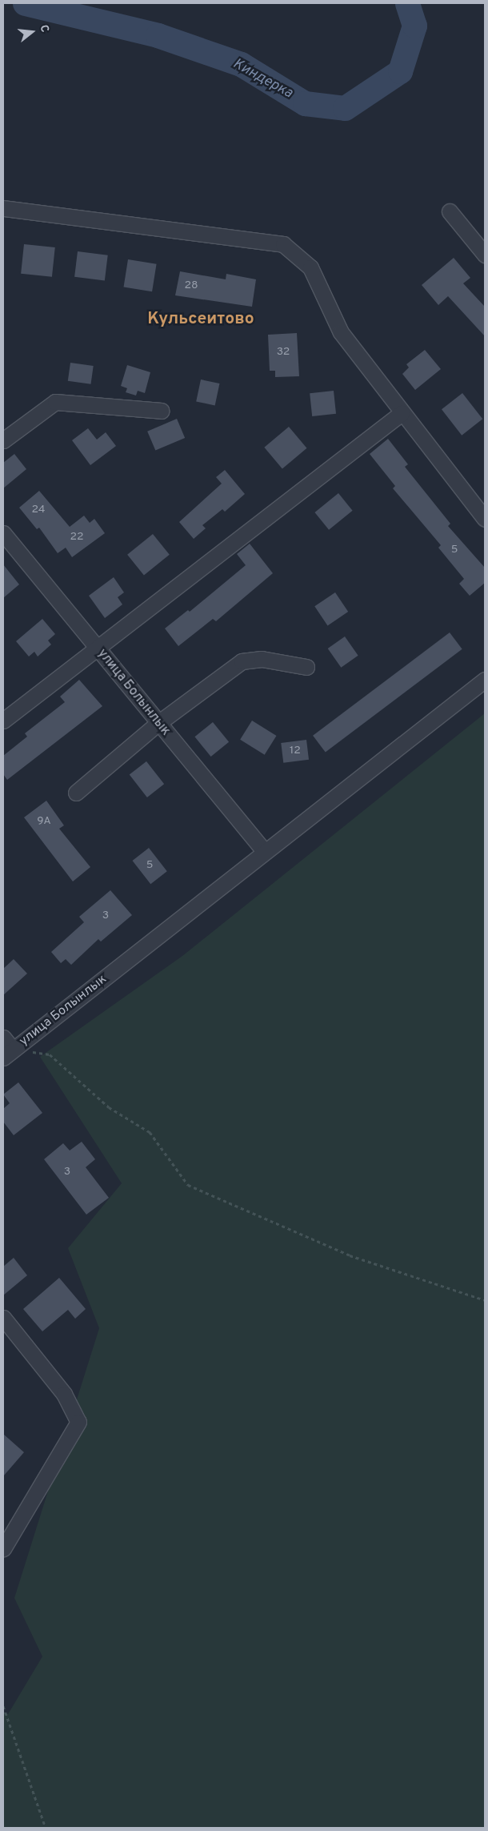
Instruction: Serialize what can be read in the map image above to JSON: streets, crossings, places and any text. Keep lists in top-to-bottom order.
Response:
{
  "streets": {
    "street": ["улица Болынлык"]
  },
  "districts": ["Кульсеитово"],
  "water": ["Киндерка"],
  "house_numbers": [
    "28",
    "32",
    "24",
    "22",
    "5",
    "12",
    "9А",
    "5",
    "3",
    "3"
  ],
  "north": "right"
}
